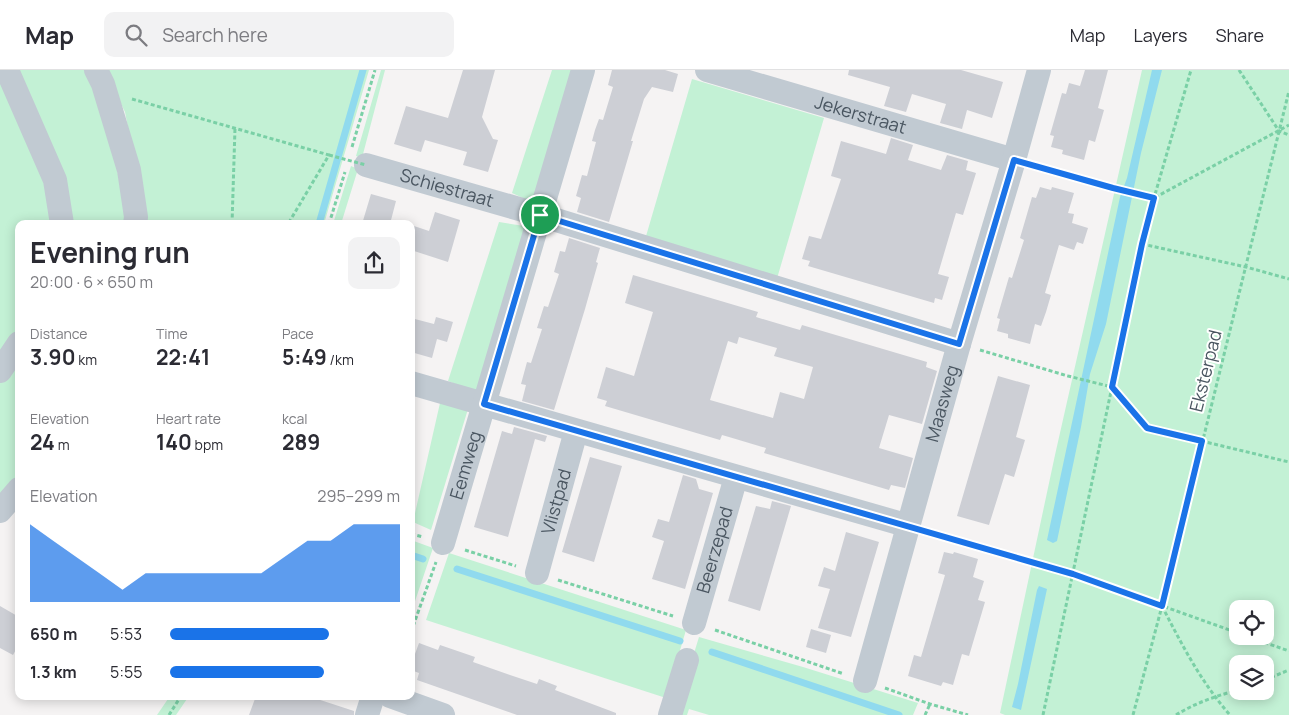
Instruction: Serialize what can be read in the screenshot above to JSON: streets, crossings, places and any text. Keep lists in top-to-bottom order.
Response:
{
  "streets": {
    "street": [
      "Jekerstraat",
      "Schiestraat",
      "Maasweg",
      "Eemweg",
      "Vlistpad",
      "Beerzepad"
    ],
    "path": ["Eksterpad"]
  },
  "crossings": [
    ["Jekerstraat", "Maasweg"],
    ["Schiestraat", "Maasweg"],
    ["Schiestraat", "Eemweg"]
  ],
  "page": {
    "header": "Map",
    "search": "Search here",
    "nav": ["Map", "Layers", "Share"],
    "heading": ["Evening run", "20:00 · 6 × 650 m"],
    "stats": [
      ["Distance", "3.90 km"],
      ["Time", "22:41"],
      ["Pace", "5:49 /km"],
      ["Elevation", "24 m"],
      ["Heart rate", "140 bpm"],
      ["kcal", "289"]
    ],
    "chart": ["Elevation", "295–299 m"],
    "list": [
      {
        "name": "650 m",
        "note": "5:53"
      },
      {
        "name": "1.3 km",
        "note": "5:55"
      }
    ]
  }
}
